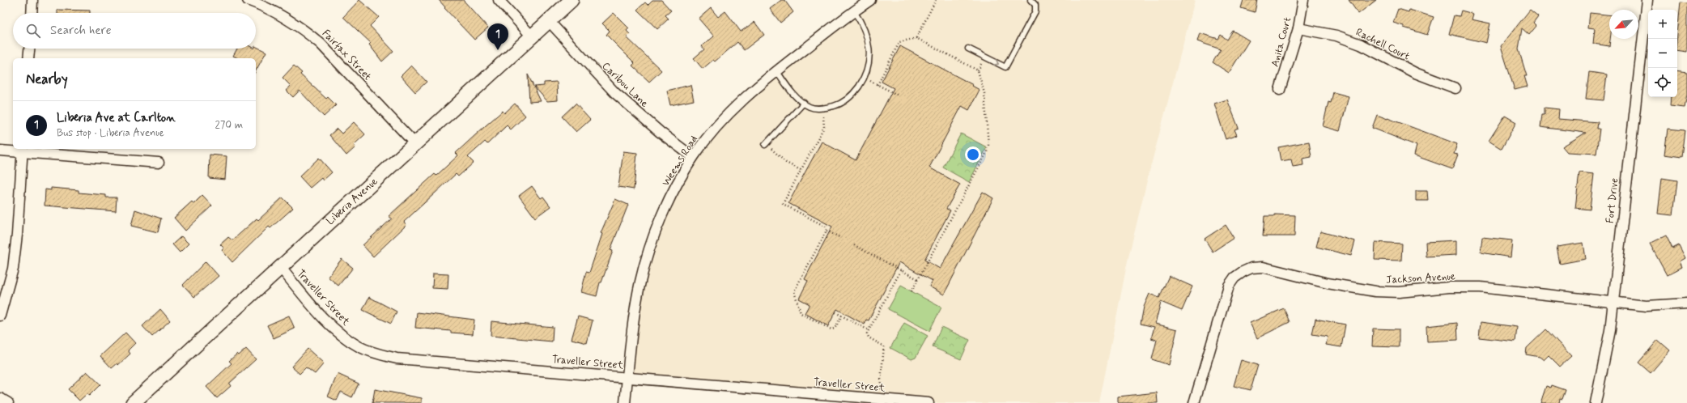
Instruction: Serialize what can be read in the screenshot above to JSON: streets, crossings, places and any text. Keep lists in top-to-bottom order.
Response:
{
  "streets": {
    "main road": ["Liberia Avenue"],
    "street": [
      "Anita Court",
      "Rachell Court",
      "Fairfax Street",
      "Caribou Lane",
      "Weems Road",
      "Fort Drive",
      "Jackson Avenue",
      "Traveller Street"
    ]
  },
  "crossings": [
    ["Anita Court", "Rachell Court"],
    ["Fairfax Street", "Liberia Avenue"],
    ["Caribou Lane", "Weems Road"],
    ["Caribou Lane", "Liberia Avenue"],
    ["Weems Road", "Traveller Street"],
    ["Fort Drive", "Jackson Avenue"],
    ["Liberia Avenue", "Traveller Street"]
  ],
  "north": "bottom left",
  "page": {
    "map_buttons": ["+", "−"],
    "search": "Search here",
    "pins": "1",
    "heading": "Nearby",
    "list": [
      {
        "mark": "1",
        "name": "Liberia Ave at Carlton",
        "note": "Bus stop · Liberia Avenue",
        "value": "270 m"
      }
    ]
  }
}
